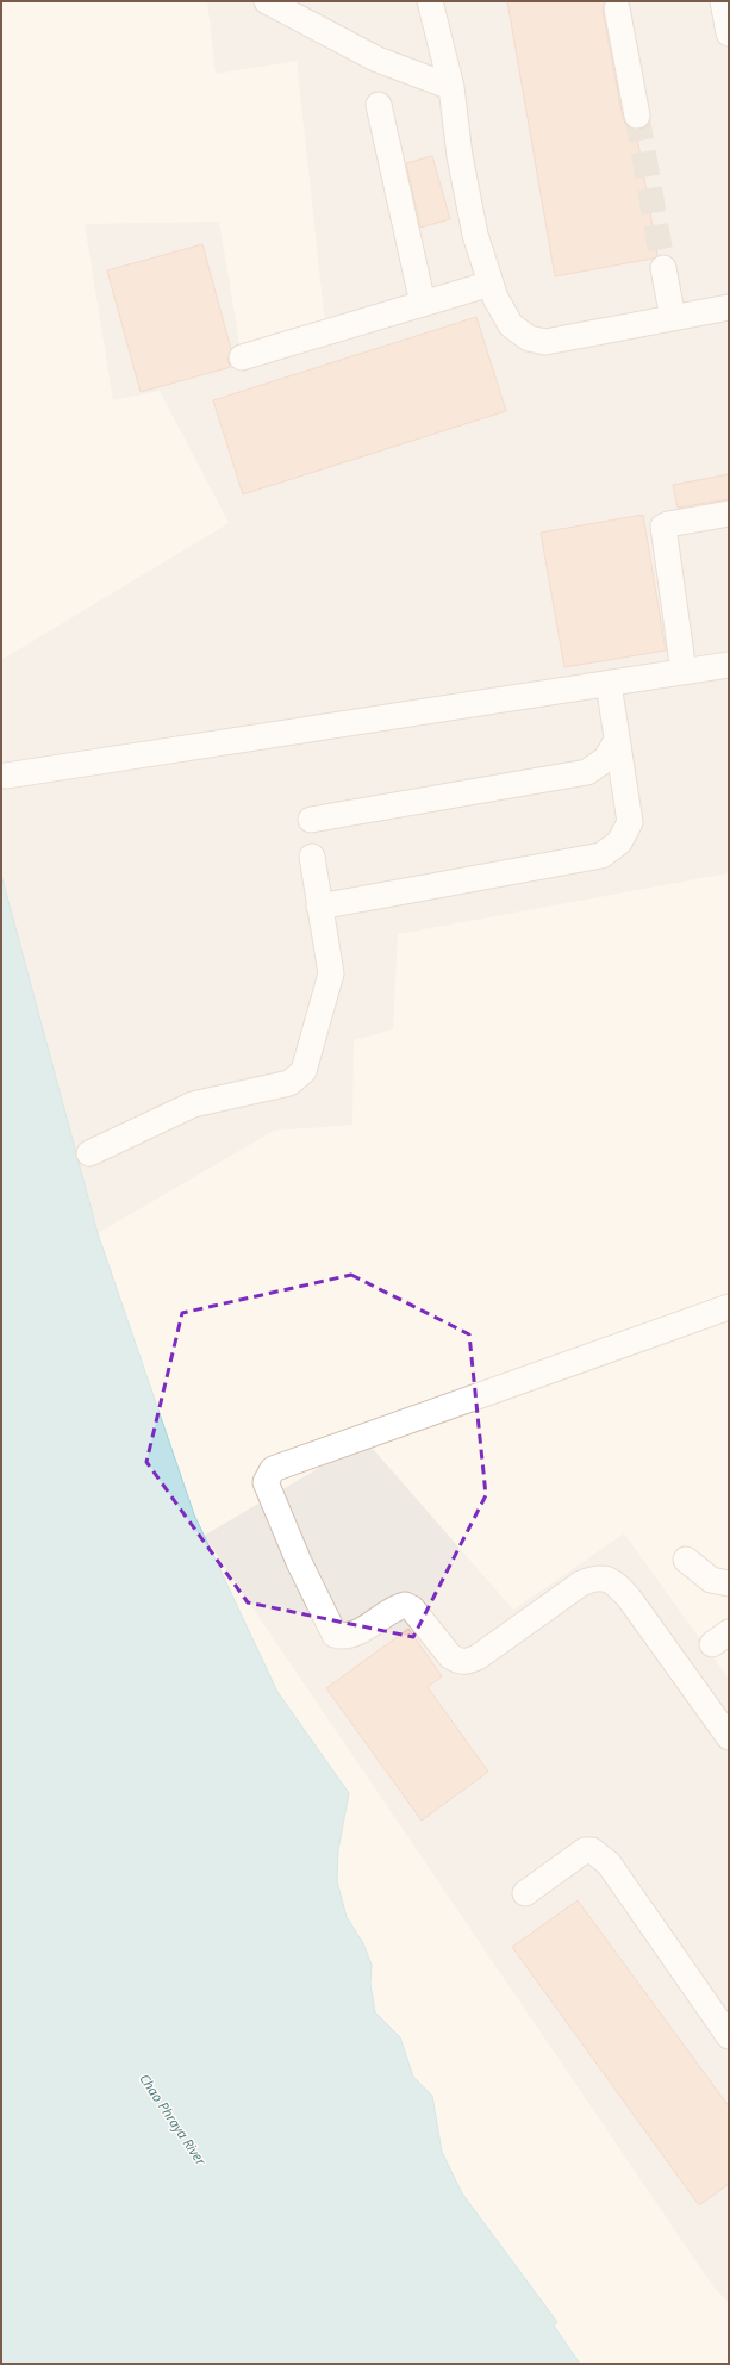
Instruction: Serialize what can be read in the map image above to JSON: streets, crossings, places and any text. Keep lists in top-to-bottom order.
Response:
{
  "water": ["Chao Phraya River"]
}
